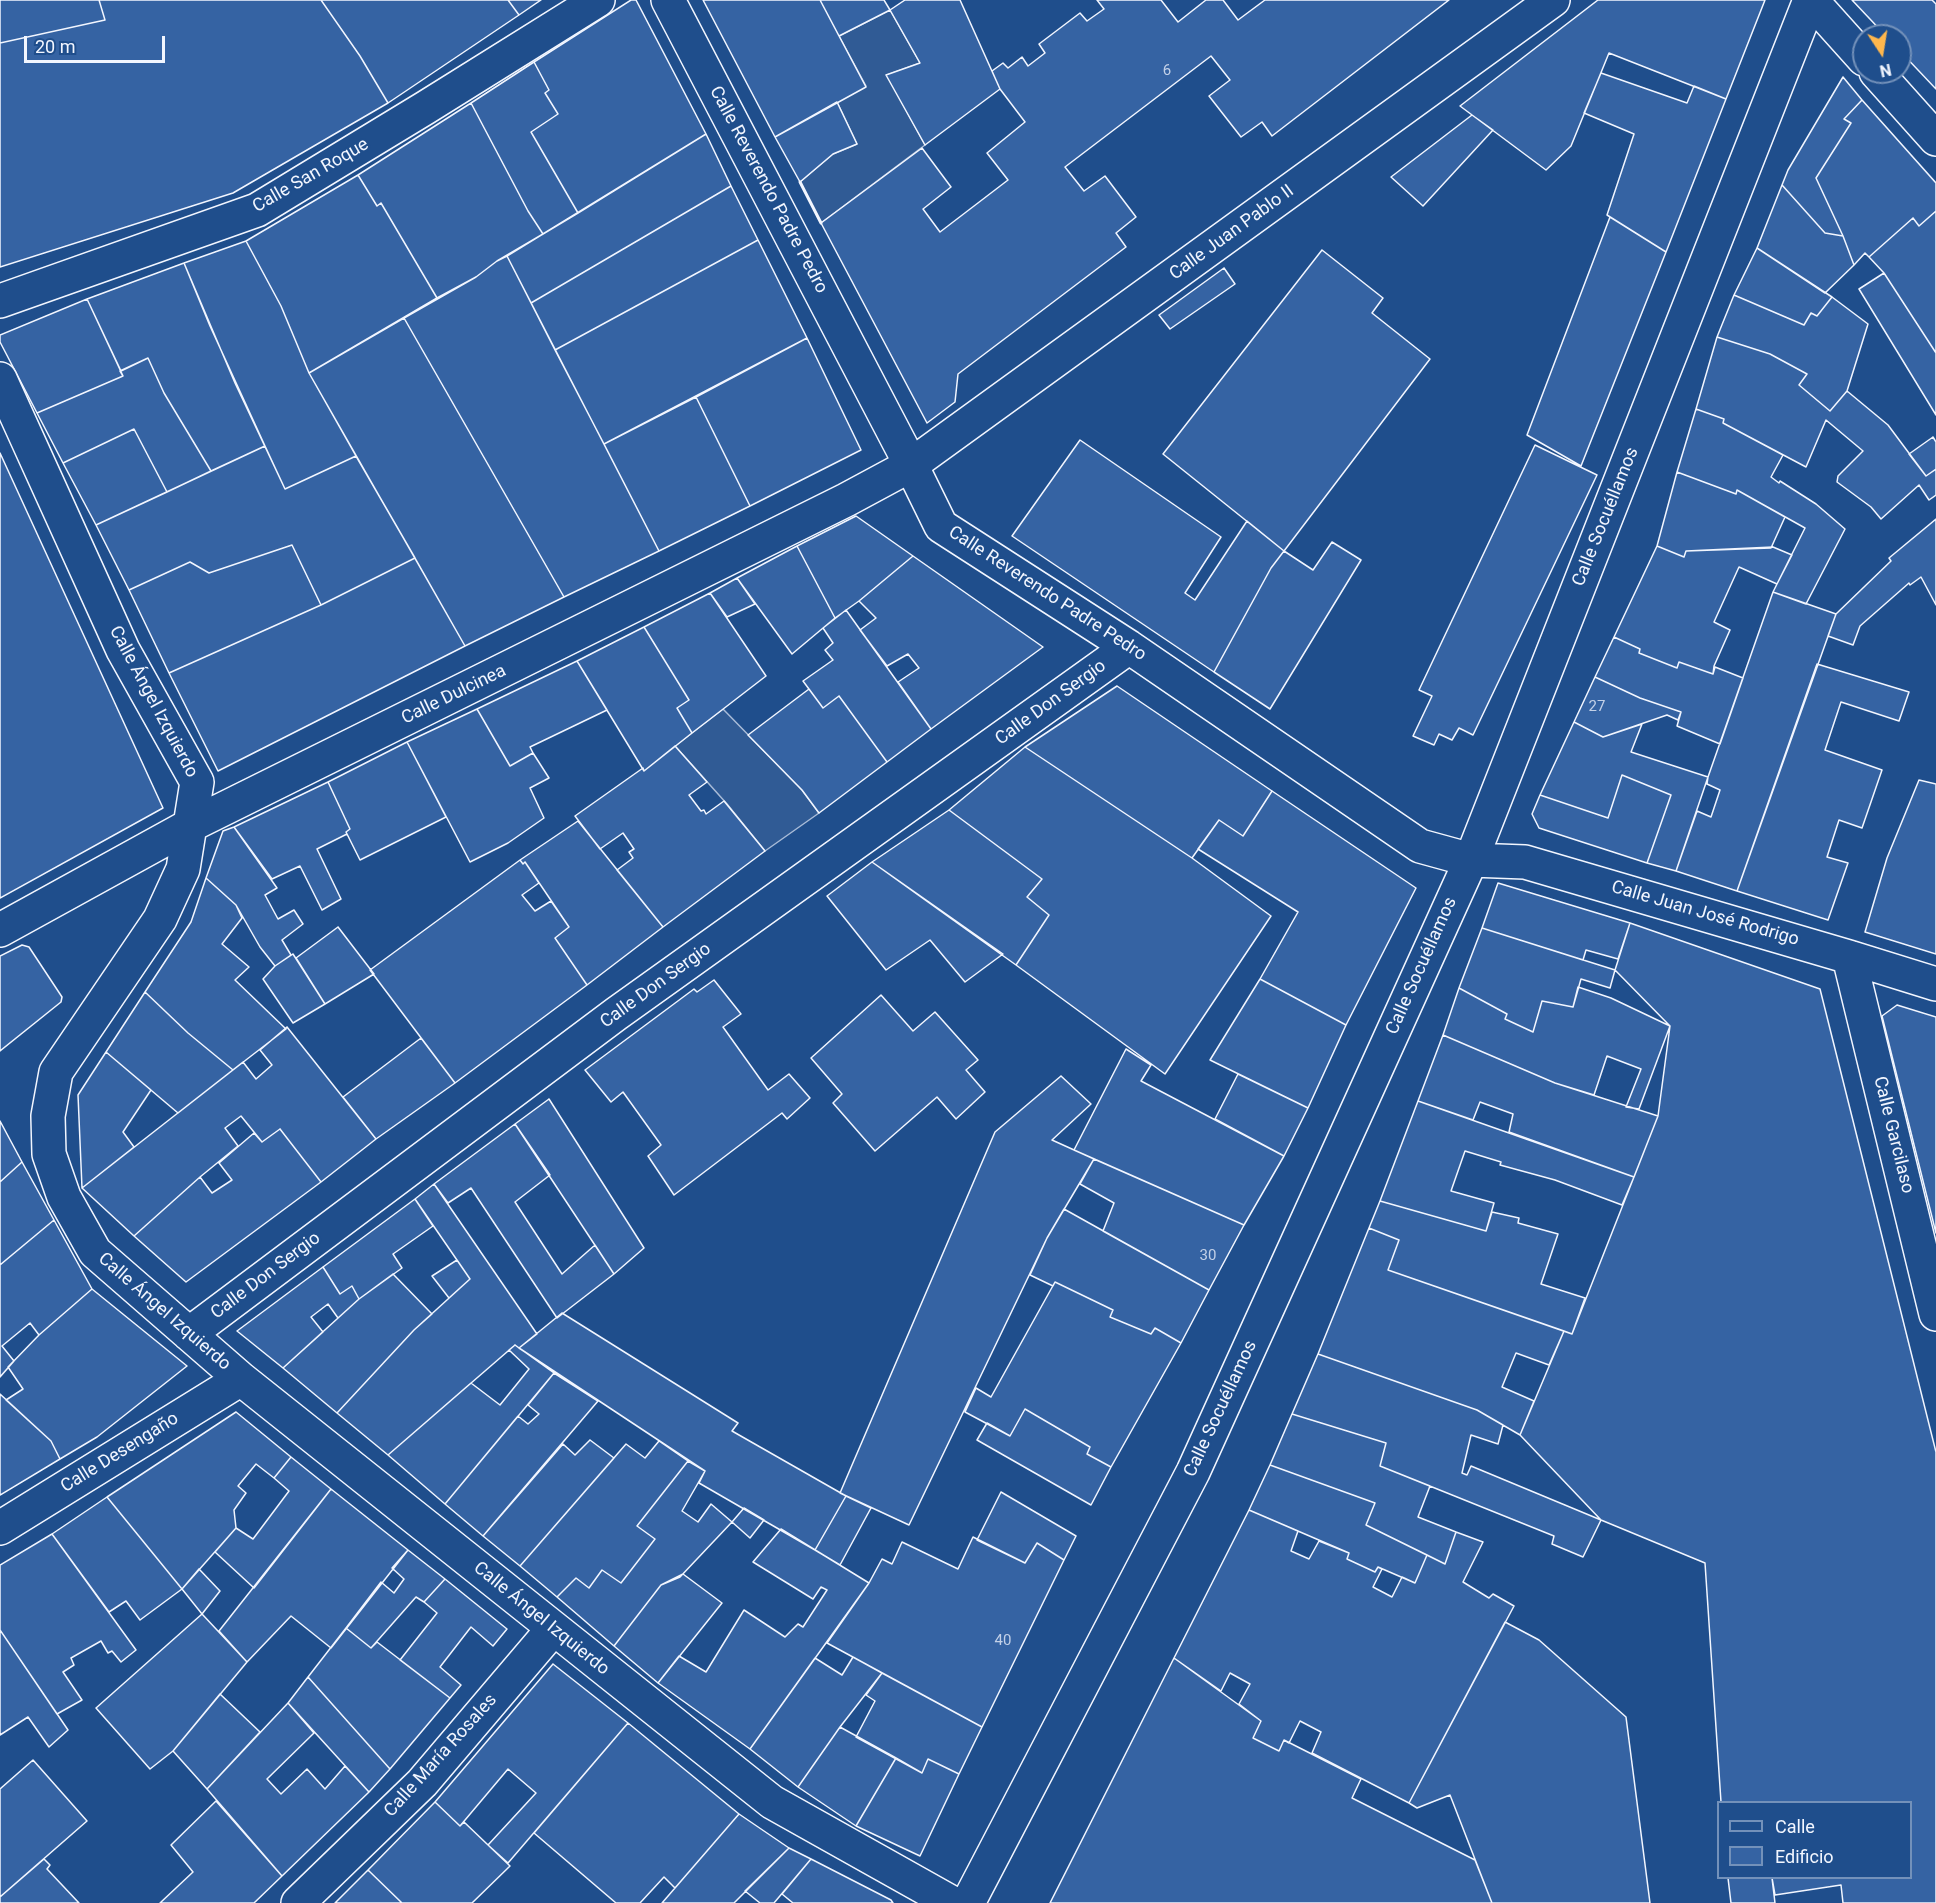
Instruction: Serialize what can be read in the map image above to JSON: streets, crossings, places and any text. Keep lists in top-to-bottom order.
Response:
{
  "streets": {
    "street": [
      "Calle San Roque",
      "Calle Reverendo Padre Pedro",
      "Calle Juan Pablo II",
      "Calle Socuéllamos",
      "Calle Dulcinea",
      "Calle Ángel Izquierdo",
      "Calle Don Sergio",
      "Calle Juan José Rodrigo",
      "Calle Garcilaso",
      "Calle Desengaño",
      "Calle María Rosales"
    ]
  },
  "crossings": [
    ["Calle Reverendo Padre Pedro", "Calle Juan Pablo II"],
    ["Calle Reverendo Padre Pedro", "Calle Socuéllamos"],
    ["Calle Reverendo Padre Pedro", "Calle Dulcinea"],
    ["Calle Reverendo Padre Pedro", "Calle Don Sergio"],
    ["Calle Reverendo Padre Pedro", "Calle Juan José Rodrigo"],
    ["Calle Juan Pablo II", "Calle Dulcinea"],
    ["Calle Socuéllamos", "Calle Juan José Rodrigo"],
    ["Calle Dulcinea", "Calle Ángel Izquierdo"],
    ["Calle Ángel Izquierdo", "Calle Don Sergio"],
    ["Calle Ángel Izquierdo", "Calle Desengaño"],
    ["Calle Ángel Izquierdo", "Calle María Rosales"],
    ["Calle Juan José Rodrigo", "Calle Garcilaso"]
  ],
  "house_numbers": [
    "6",
    "27",
    "30",
    "40"
  ],
  "legend": ["Calle", "Edificio"],
  "scale_bar": "20 m",
  "north": "bottom"
}
